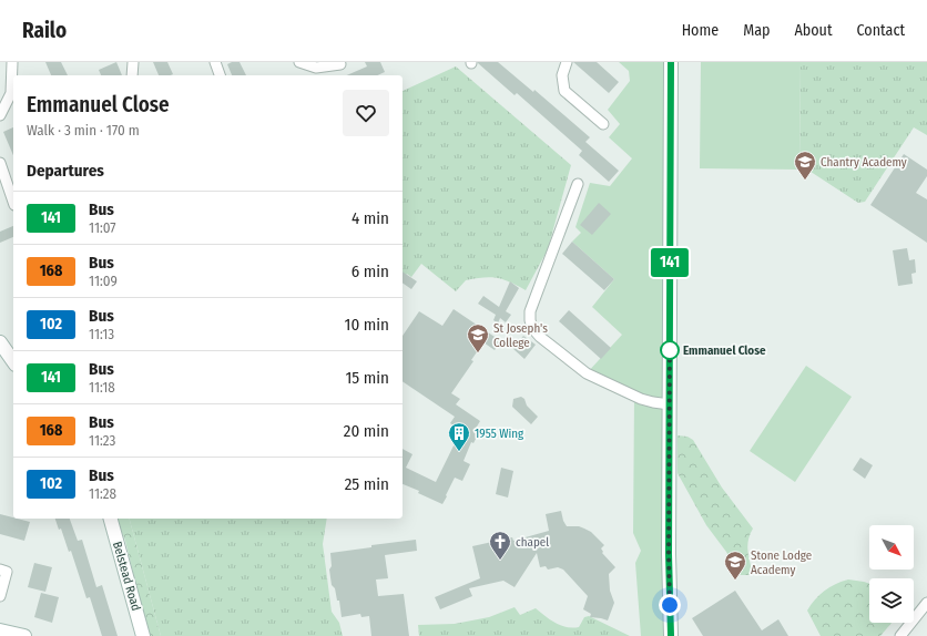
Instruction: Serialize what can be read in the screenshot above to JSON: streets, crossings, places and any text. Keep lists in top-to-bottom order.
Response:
{
  "streets": {
    "street": ["Belstead Road"]
  },
  "places": {
    "school or university": ["Chantry Academy", "St Joseph's College", "Stone Lodge Academy"],
    "other": ["Emmanuel Close"],
    "building": ["1955 Wing"],
    "church": ["chapel"]
  },
  "lines": ["bus line 141"],
  "north": "bottom right",
  "page": {
    "header": "Railo",
    "nav": [
      "Home",
      "Map",
      "About",
      "Contact"
    ],
    "on_map": "141",
    "heading": [
      ["Emmanuel Close", "Walk · 3 min · 170 m"],
      "Departures"
    ],
    "list": [
      {
        "mark": "141",
        "name": "Bus",
        "note": "11:07",
        "value": "4 min"
      },
      {
        "mark": "168",
        "name": "Bus",
        "note": "11:09",
        "value": "6 min"
      },
      {
        "mark": "102",
        "name": "Bus",
        "note": "11:13",
        "value": "10 min"
      },
      {
        "mark": "141",
        "name": "Bus",
        "note": "11:18",
        "value": "15 min"
      },
      {
        "mark": "168",
        "name": "Bus",
        "note": "11:23",
        "value": "20 min"
      },
      {
        "mark": "102",
        "name": "Bus",
        "note": "11:28",
        "value": "25 min"
      }
    ]
  }
}
